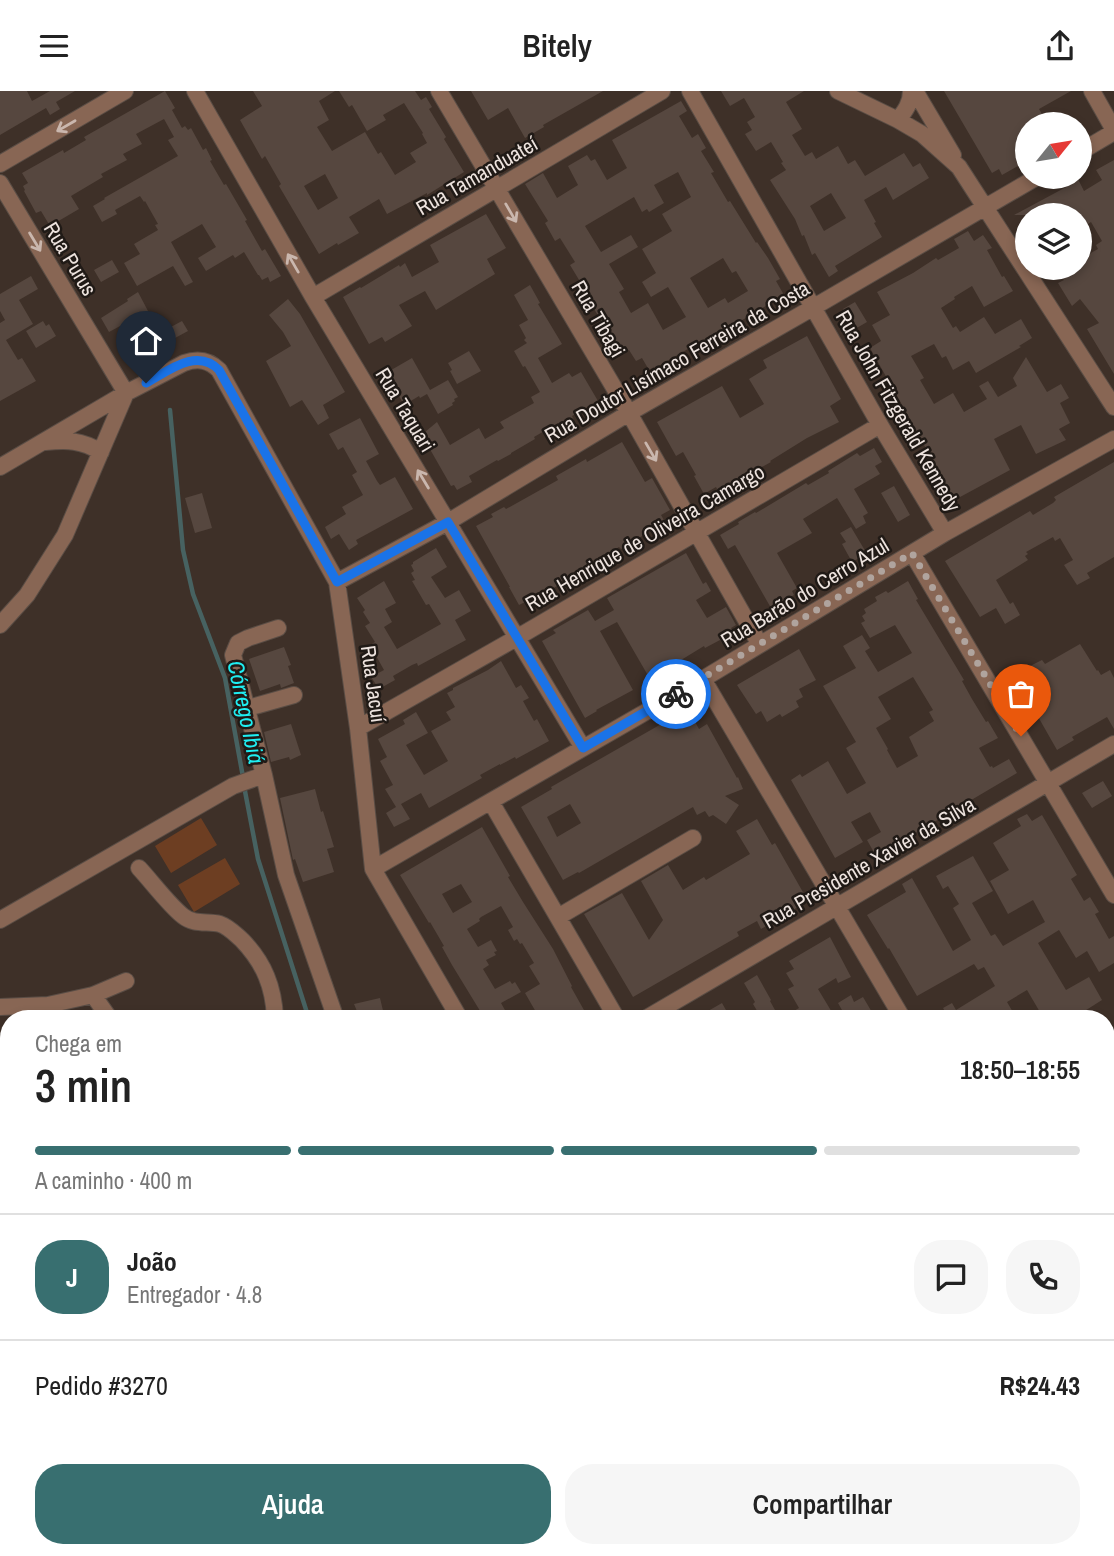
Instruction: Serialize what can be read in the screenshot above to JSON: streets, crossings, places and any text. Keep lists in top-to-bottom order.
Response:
{
  "streets": {
    "street": [
      "Rua Tamanduateí",
      "Rua Purus",
      "Rua Tibagi",
      "Rua Doutor Lisímaco Ferreira da Costa",
      "Rua Taquari",
      "Rua John Fitzgerald Kennedy",
      "Rua Henrique de Oliveira Camargo",
      "Rua Barão do Cerro Azul",
      "Rua Jacuí",
      "Rua Presidente Xavier da Silva"
    ]
  },
  "crossings": [
    ["Rua Tamanduateí", "Rua Tibagi"],
    ["Rua Tamanduateí", "Rua Taquari"],
    ["Rua Purus", "Rua Jacuí"],
    ["Rua Tibagi", "Rua Doutor Lisímaco Ferreira da Costa"],
    ["Rua Tibagi", "Rua Henrique de Oliveira Camargo"],
    ["Rua Tibagi", "Rua Barão do Cerro Azul"],
    ["Rua Doutor Lisímaco Ferreira da Costa", "Rua Taquari"],
    ["Rua Doutor Lisímaco Ferreira da Costa", "Rua John Fitzgerald Kennedy"],
    ["Rua Doutor Lisímaco Ferreira da Costa", "Rua Jacuí"],
    ["Rua Taquari", "Rua Henrique de Oliveira Camargo"],
    ["Rua Taquari", "Rua Barão do Cerro Azul"],
    ["Rua John Fitzgerald Kennedy", "Rua Henrique de Oliveira Camargo"],
    ["Rua John Fitzgerald Kennedy", "Rua Barão do Cerro Azul"],
    ["Rua Henrique de Oliveira Camargo", "Rua Jacuí"],
    ["Rua Barão do Cerro Azul", "Rua Jacuí"]
  ],
  "one_way": ["Rua Purus", "Rua Tibagi", "Rua Taquari"],
  "water": ["Córrego Ibiá"],
  "north": "top right",
  "page": {
    "header": "Bitely",
    "heading": ["3 min", "Chega em", "18:50–18:55"],
    "panel": [
      "João",
      "Entregador · 4.8",
      "Pedido #3270",
      "R$24.43"
    ],
    "bar": "A caminho · 400 m",
    "round": "J",
    "buttons": ["Ajuda", "Compartilhar"]
  }
}
